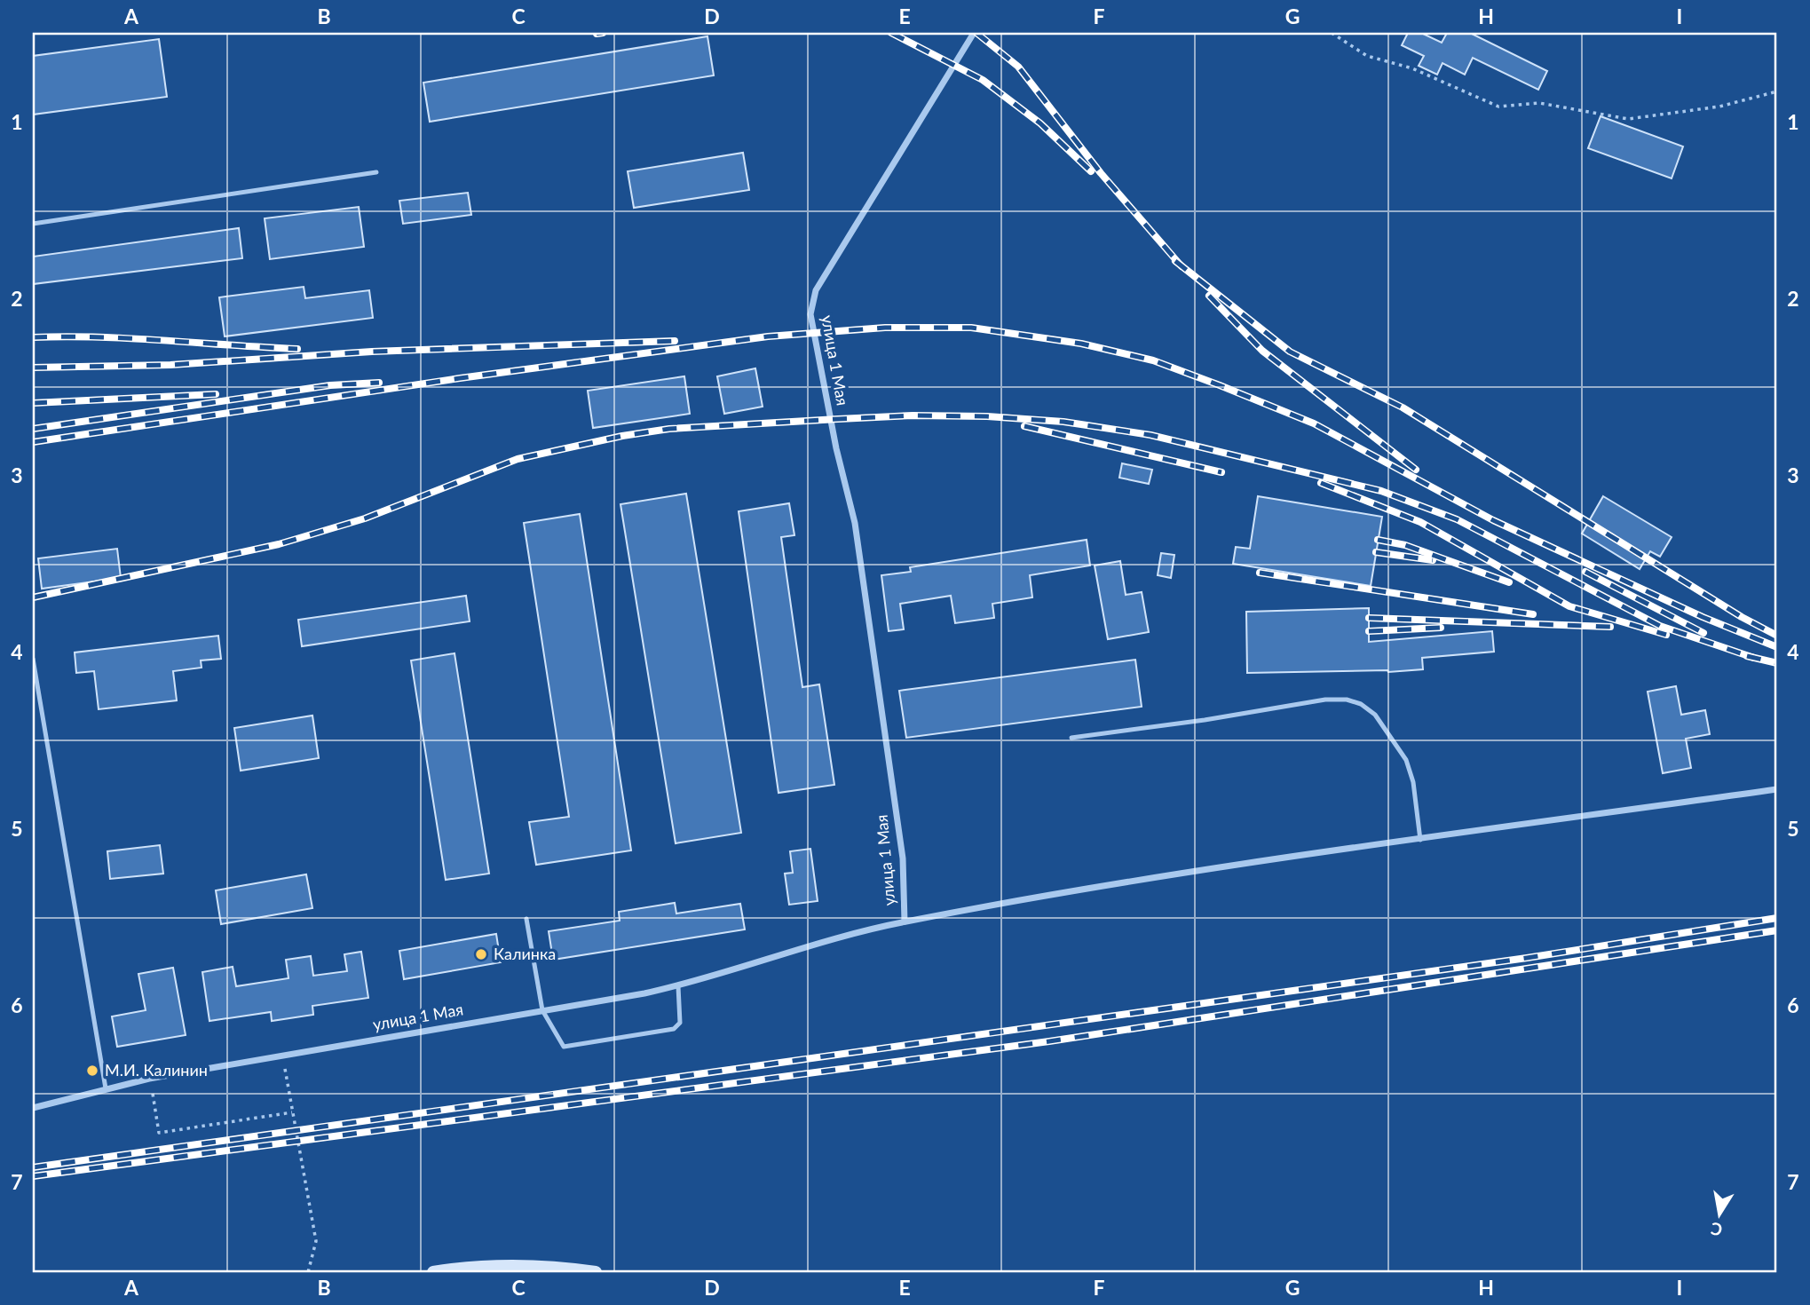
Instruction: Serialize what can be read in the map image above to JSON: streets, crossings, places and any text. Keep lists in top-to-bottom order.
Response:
{
  "streets": {
    "street": ["улица 1 Мая"]
  },
  "places": ["Калинка", "М.И. Калинин"],
  "north": "bottom",
  "grid": {
    "columns": [
      "A",
      "B",
      "C",
      "D",
      "E",
      "F",
      "G",
      "H",
      "I"
    ],
    "rows": [
      "1",
      "2",
      "3",
      "4",
      "5",
      "6",
      "7"
    ]
  }
}
